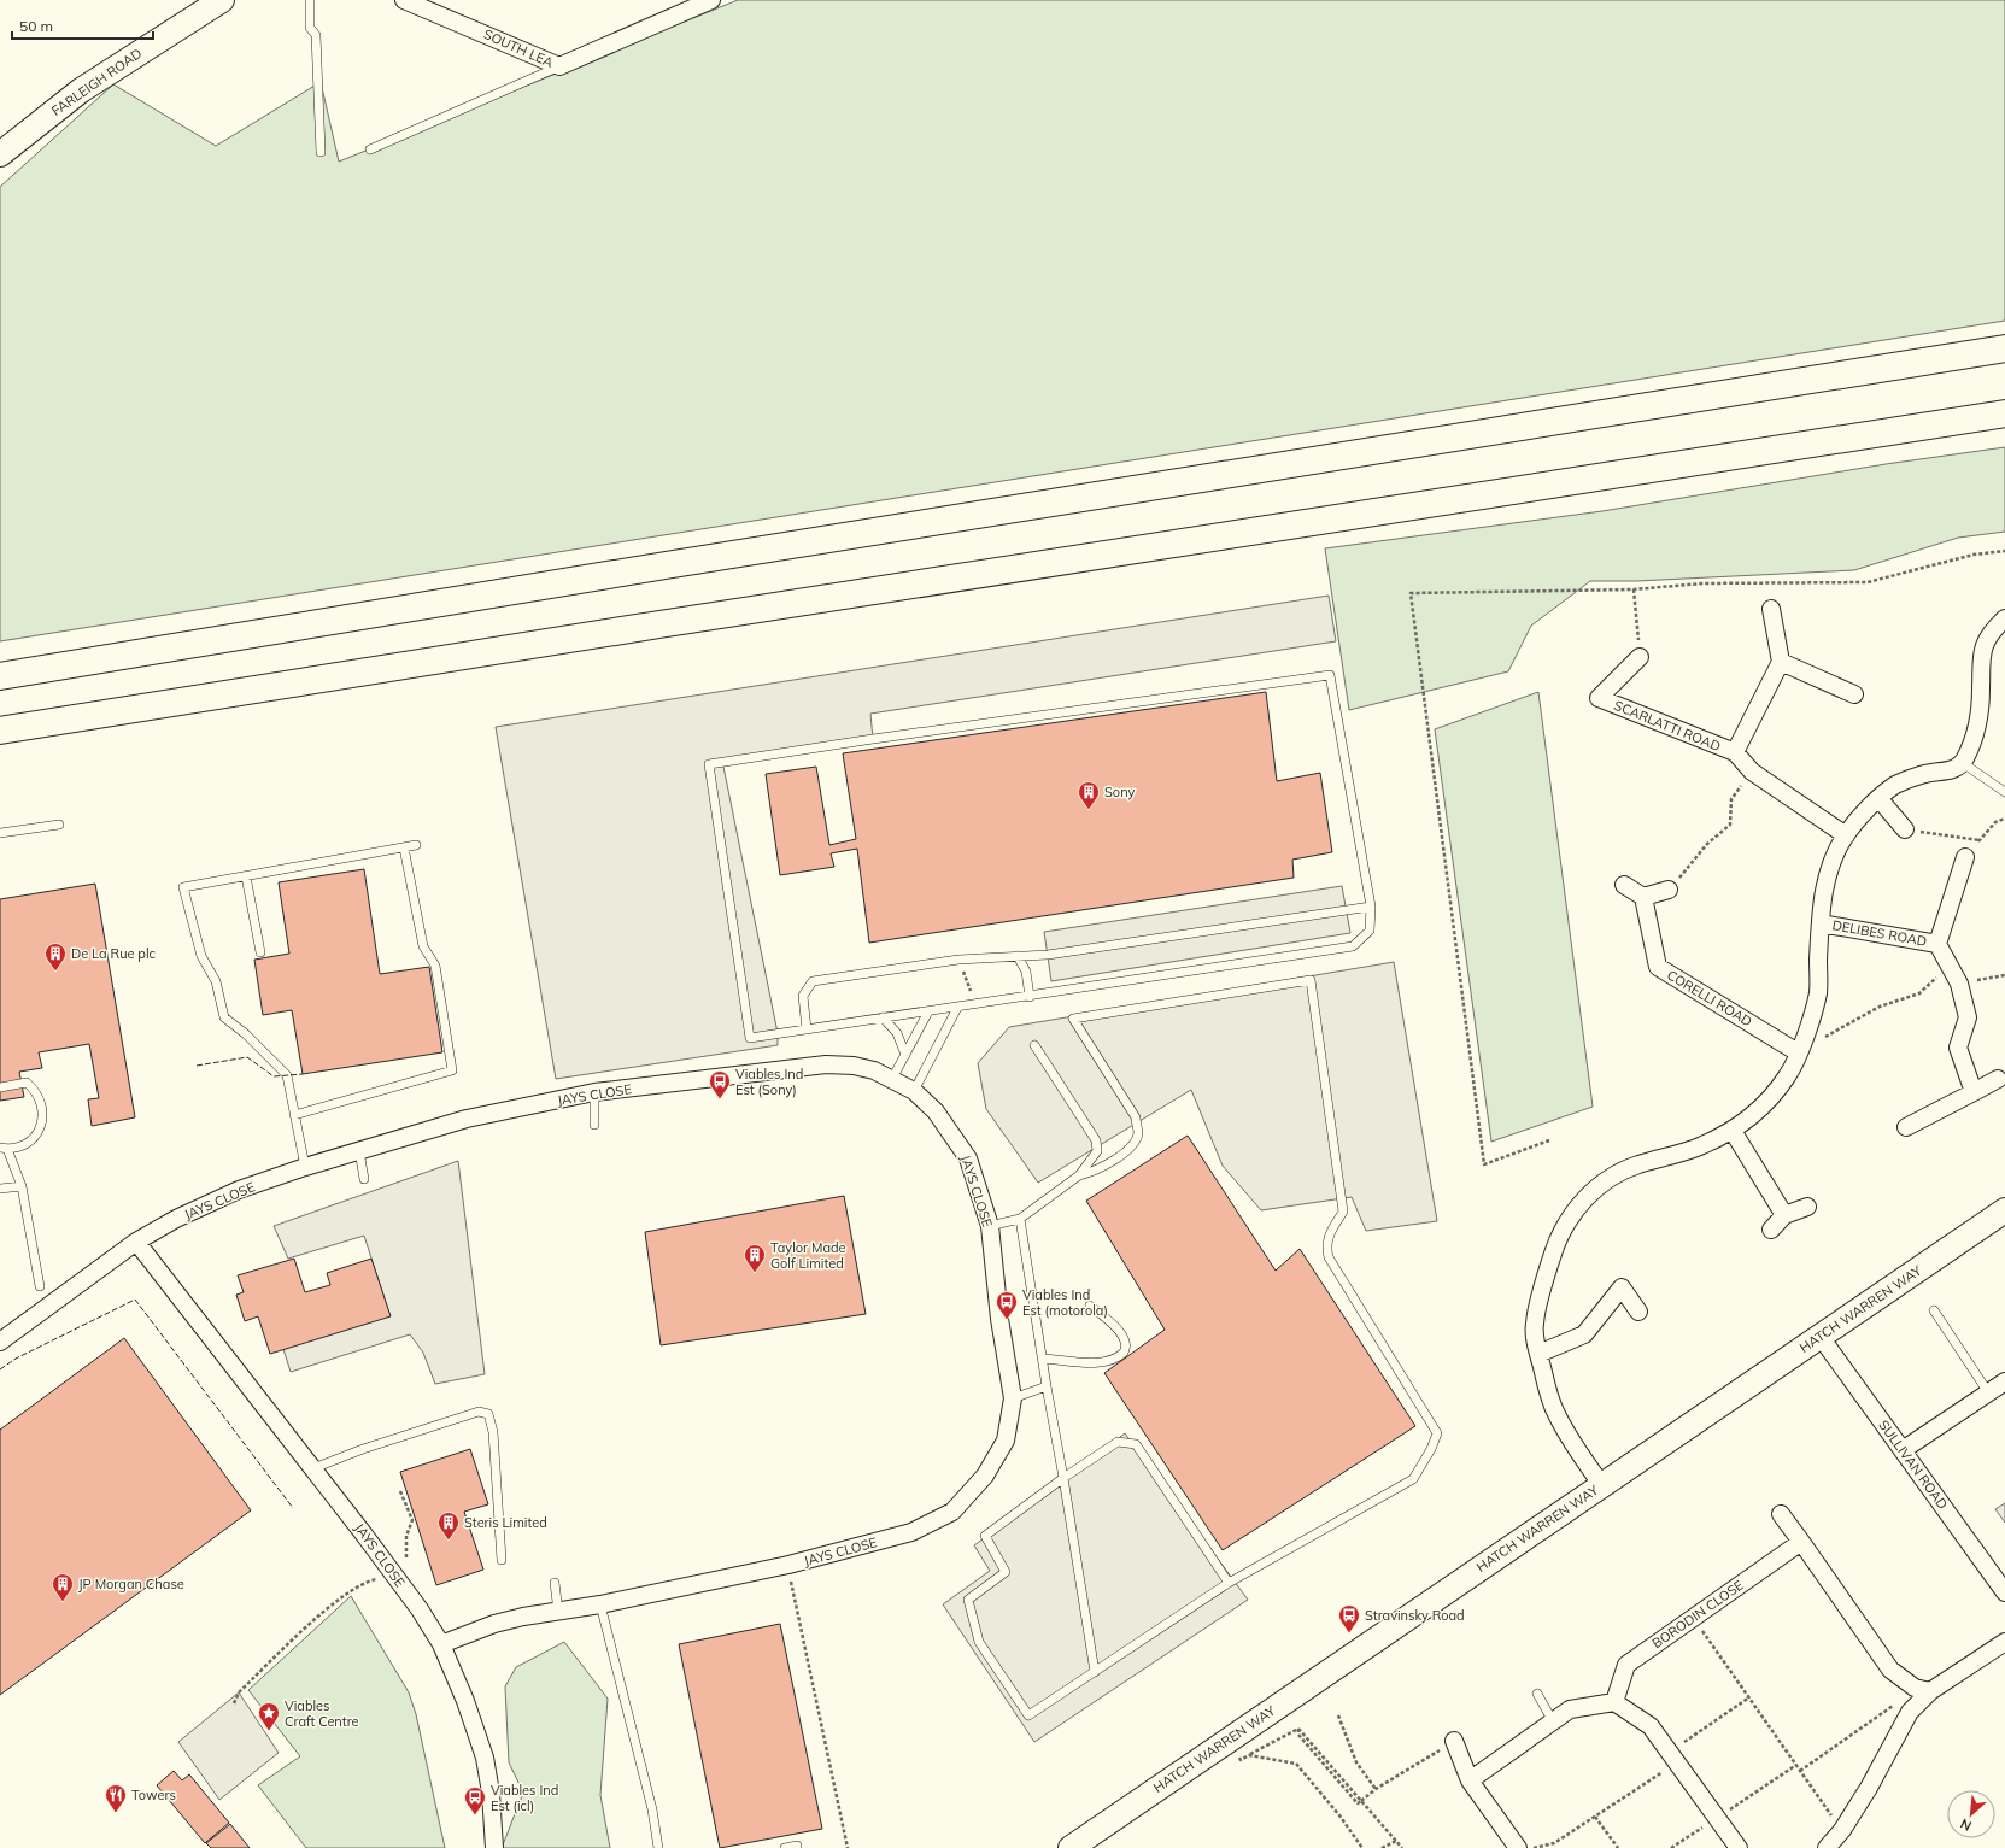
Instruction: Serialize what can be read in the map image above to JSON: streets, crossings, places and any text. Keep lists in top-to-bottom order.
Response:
{
  "streets": {
    "street": [
      "SOUTH LEA",
      "FARLEIGH ROAD",
      "SCARLATTI ROAD",
      "DELIBES ROAD",
      "CORELLI ROAD",
      "JAYS CLOSE",
      "HATCH WARREN WAY",
      "SULLIVAN ROAD",
      "BORODIN CLOSE"
    ]
  },
  "crossings": [
    ["HATCH WARREN WAY", "SULLIVAN ROAD"]
  ],
  "places": {
    "building": [
      "Sony",
      "De La Rue plc",
      "Taylor Made Golf Limited",
      "Steris Limited",
      "JP Morgan Chase"
    ],
    "bus stop": [
      "Viables Ind Est (Sony)",
      "Viables Ind Est (motorola)",
      "Stravinsky Road",
      "Viables Ind Est (icl)"
    ],
    "place": ["Viables Craft Centre"],
    "restaurant": ["Towers"]
  },
  "scale_bar": "50 m",
  "north": "bottom left"
}
